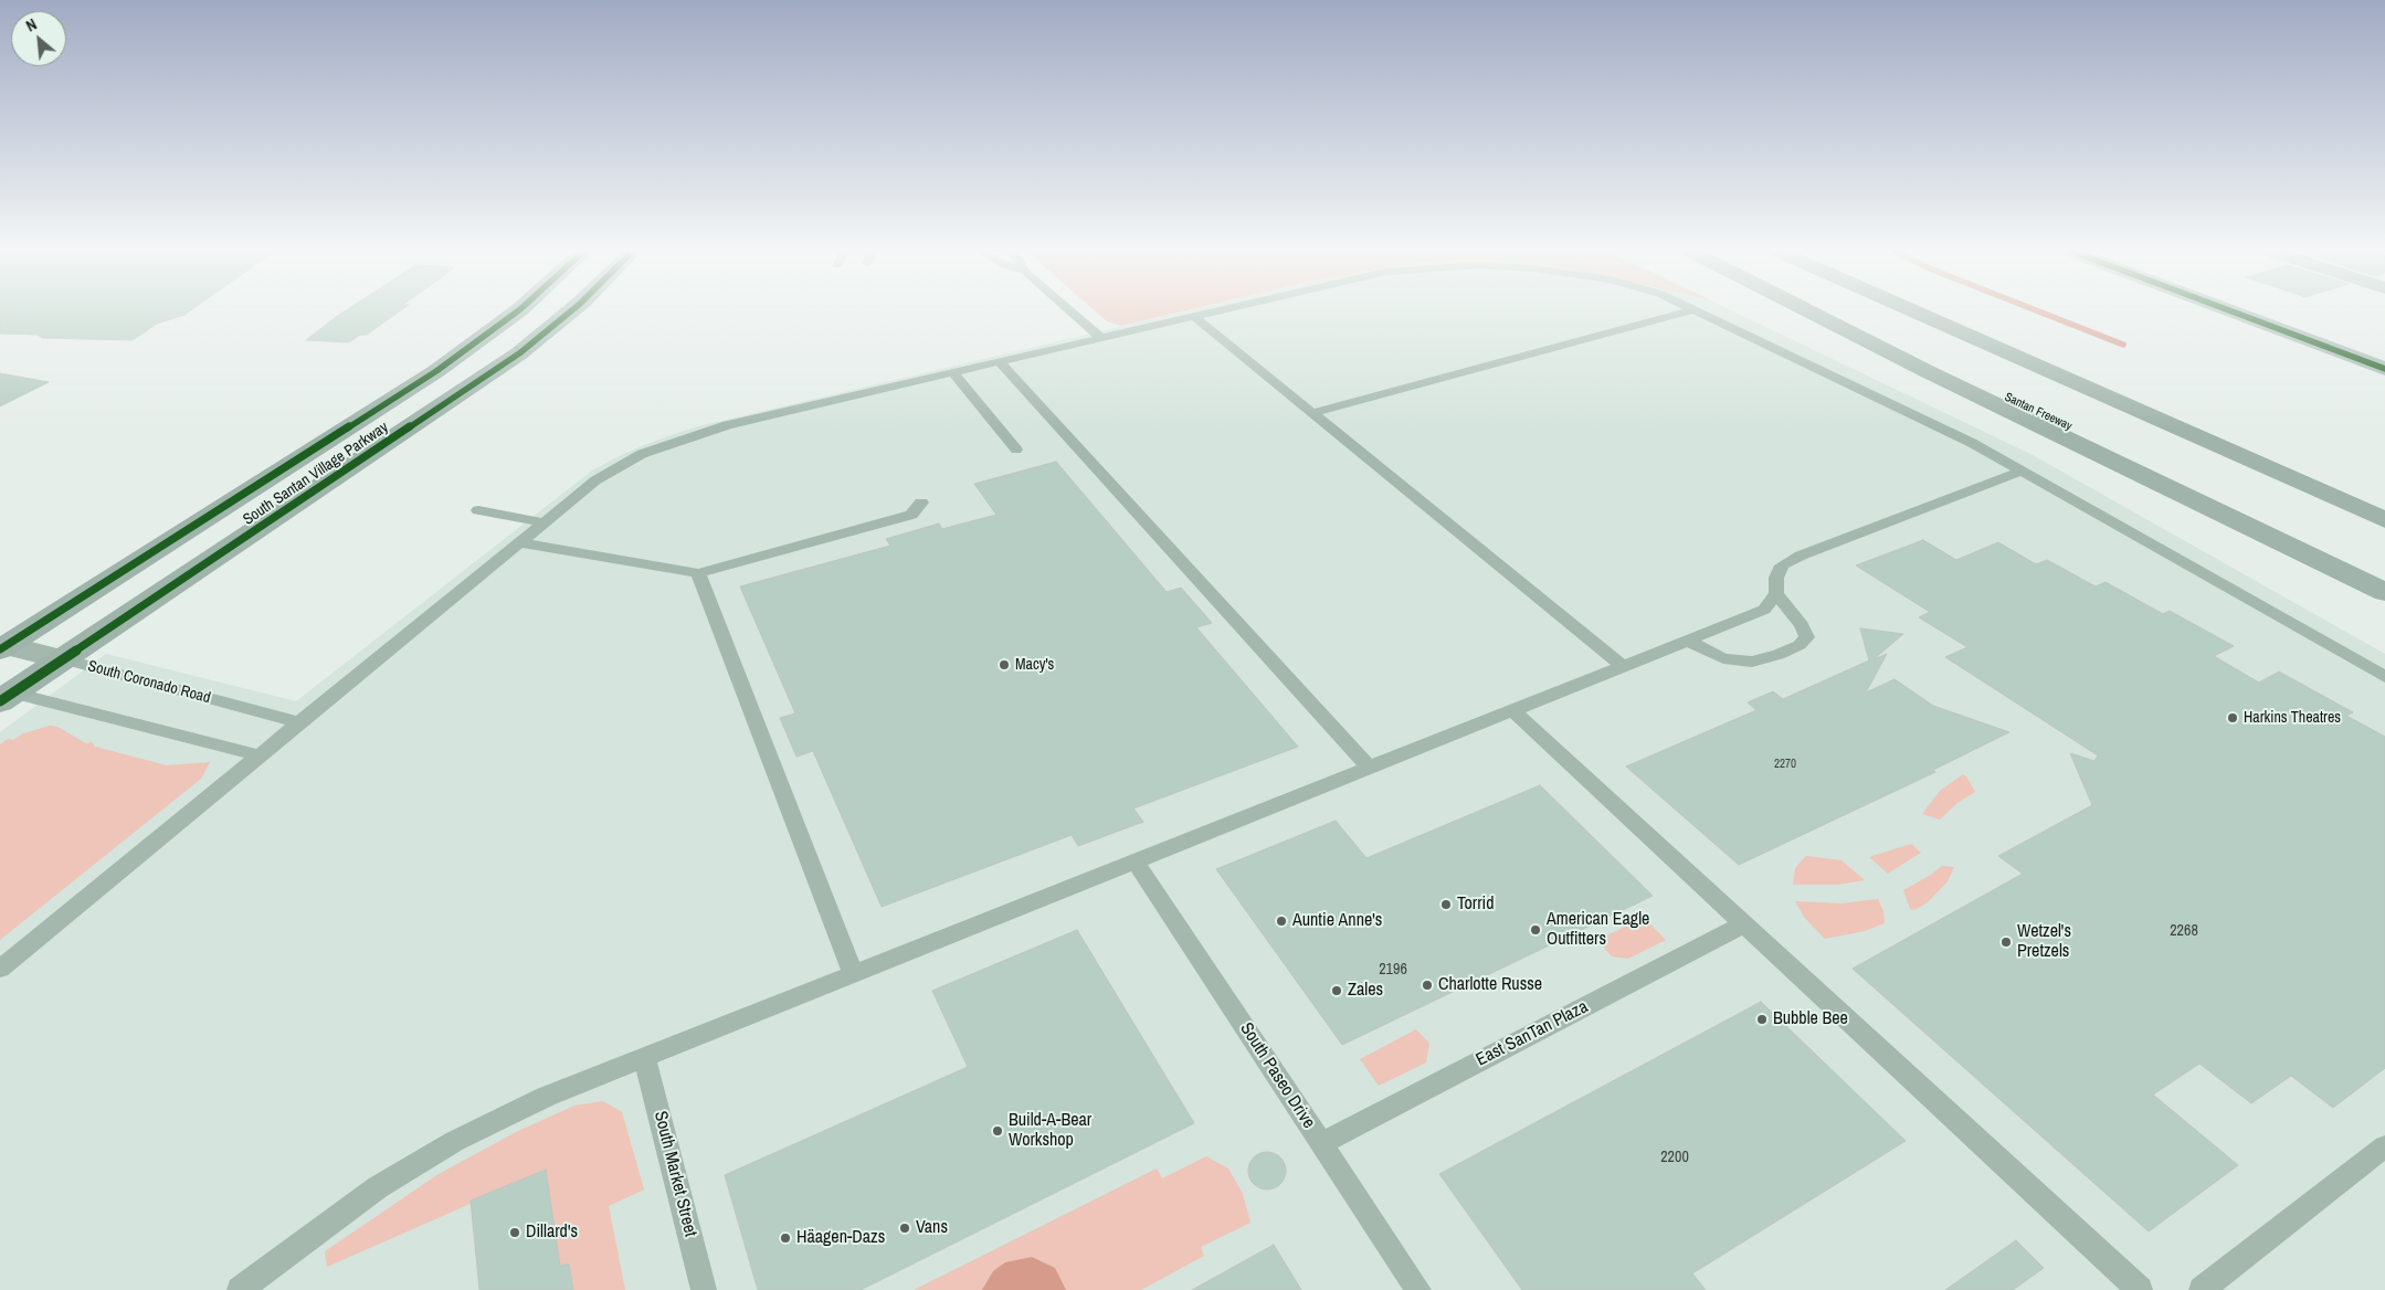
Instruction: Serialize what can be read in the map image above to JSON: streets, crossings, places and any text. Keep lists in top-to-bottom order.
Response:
{
  "streets": {
    "highway": ["Santan Freeway"],
    "main road": ["South Santan Village Parkway"],
    "street": ["South Coronado Road"],
    "lane": ["East SanTan Plaza", "South Paseo Drive", "South Market Street"]
  },
  "crossings": [
    ["South Santan Village Parkway", "South Coronado Road"],
    ["East SanTan Plaza", "South Paseo Drive"]
  ],
  "places": [
    "Macy's",
    "Harkins Theatres",
    "Torrid",
    "Auntie Anne's",
    "American Eagle Outfitters",
    "Wetzel's Pretzels",
    "Charlotte Russe",
    "Zales",
    "Bubble Bee",
    "Build-A-Bear Workshop",
    "Vans",
    "Dillard's",
    "Häagen-Dazs"
  ],
  "house_numbers": [
    "2270",
    "2268",
    "2196",
    "2200"
  ],
  "north": "top left"
}
